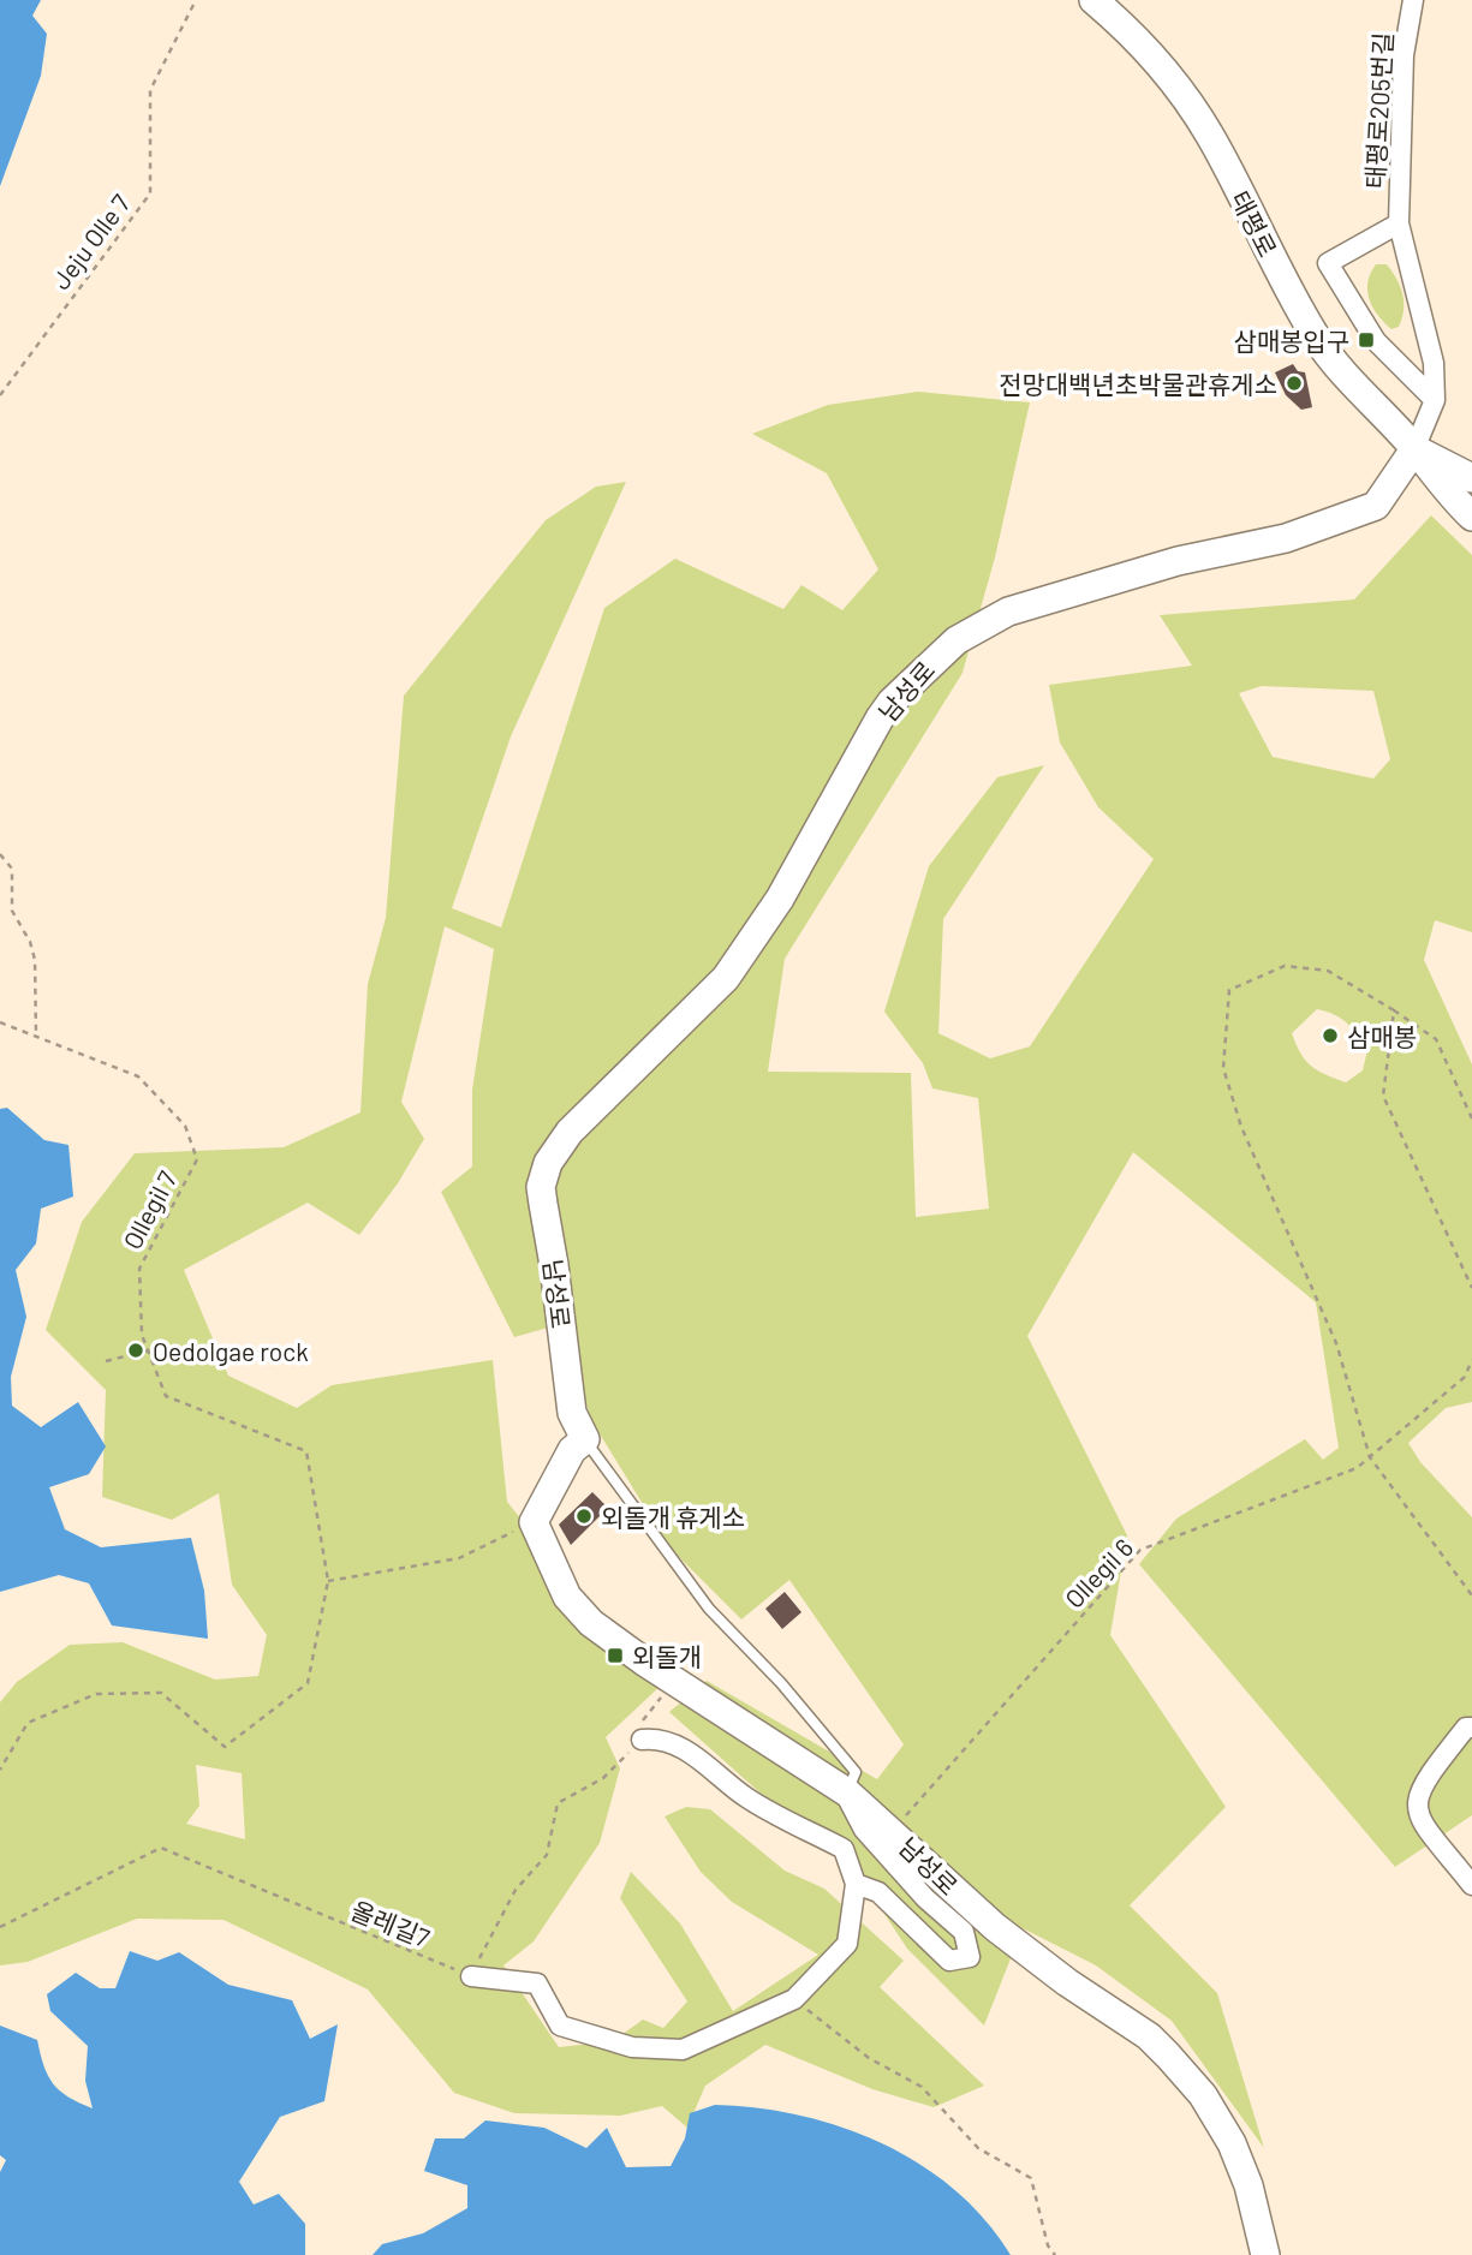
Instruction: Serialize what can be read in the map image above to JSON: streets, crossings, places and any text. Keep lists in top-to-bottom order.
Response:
{
  "streets": {
    "street": ["태평로205번길", "태평로", "남성로"],
    "path": [
      "Jeju Olle 7",
      "Ollegil 7",
      "Ollegil 6",
      "올레길7"
    ]
  },
  "crossings": [
    ["태평로", "남성로"],
    ["남성로", "Ollegil 6"]
  ],
  "places": {
    "transit": ["삼매봉입구", "외돌개"],
    "other": [
      "전망대백년초박물관휴게소",
      "삼매봉",
      "Oedolgae rock",
      "외돌개 휴게소"
    ]
  }
}
